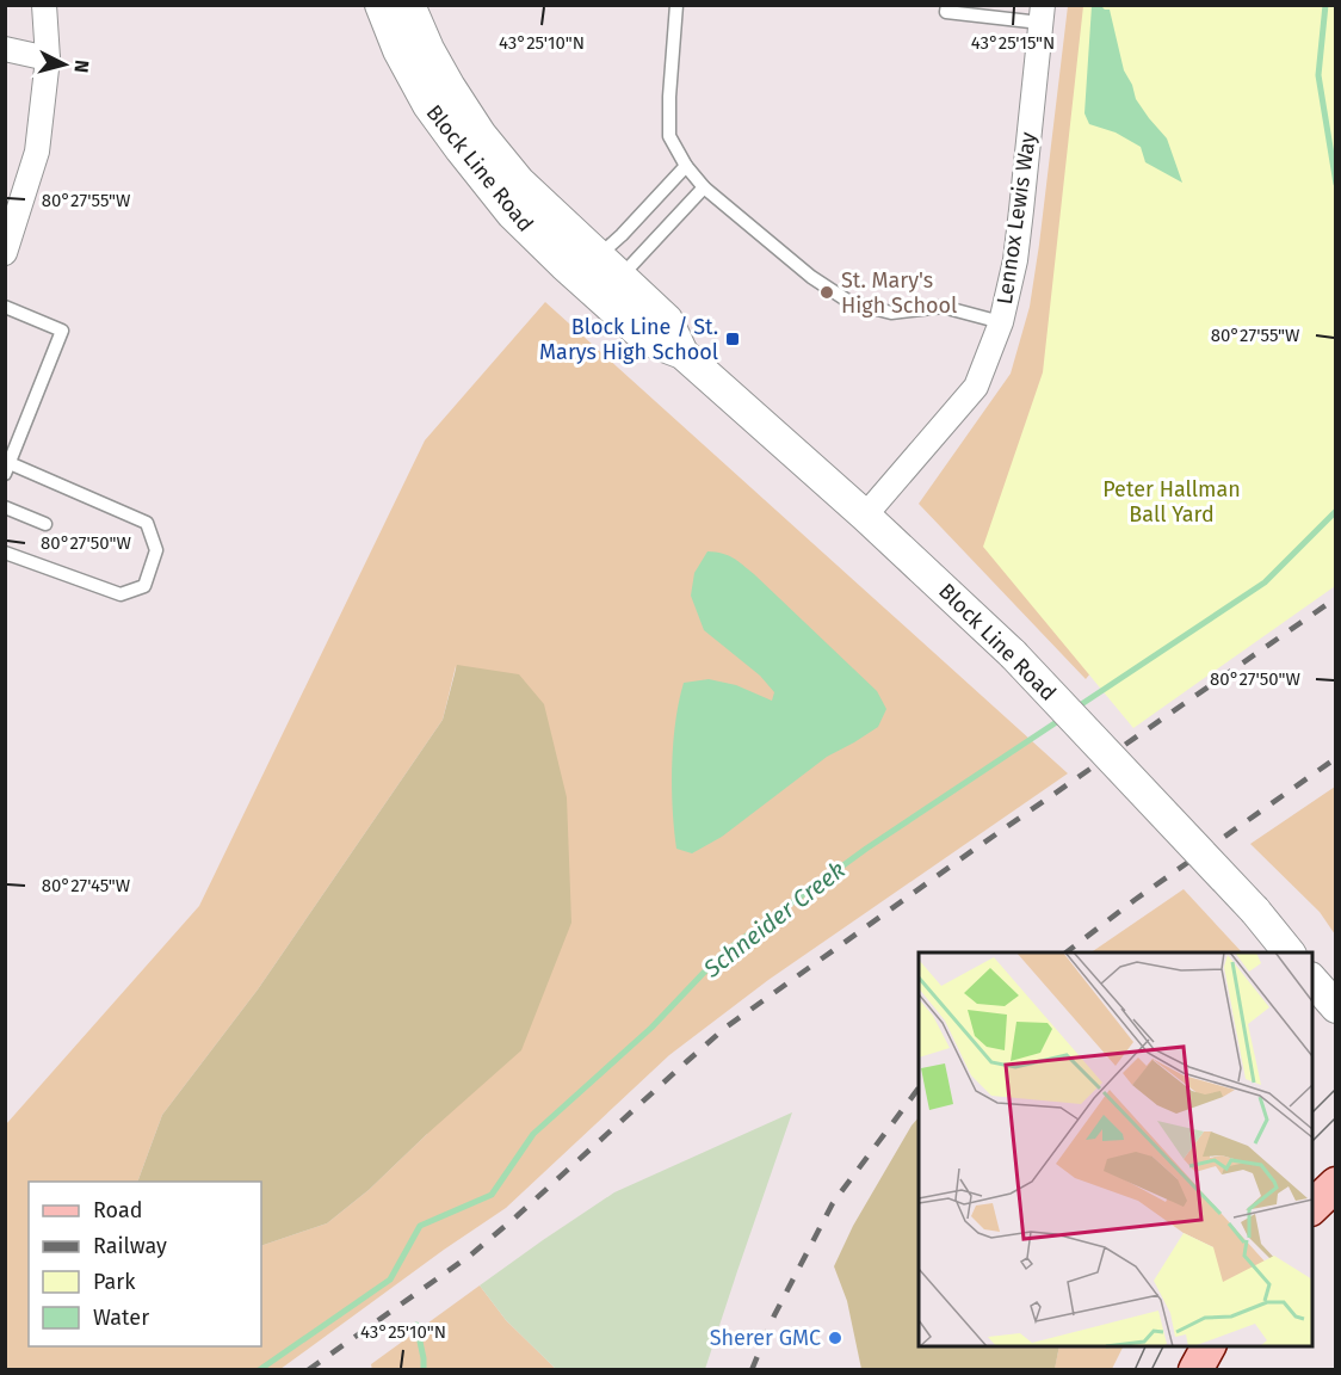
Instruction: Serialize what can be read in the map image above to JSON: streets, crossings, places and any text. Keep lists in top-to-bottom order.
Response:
{
  "streets": {
    "street": ["Block Line Road", "Lennox Lewis Way"]
  },
  "crossings": [
    ["Block Line Road", "Lennox Lewis Way"]
  ],
  "water": ["Schneider Creek"],
  "parks": ["Peter Hallman Ball Yard"],
  "places": {
    "other": ["St. Mary's High School", "Sherer GMC"],
    "transit": ["Block Line / St. Marys High School"]
  },
  "legend": [
    "Road",
    "Railway",
    "Park",
    "Water"
  ],
  "north": "right",
  "coordinates": [
    "43°25'10\"N",
    "43°25'15\"N",
    "80°27'55\"W",
    "80°27'50\"W",
    "80°27'45\"W"
  ]
}
